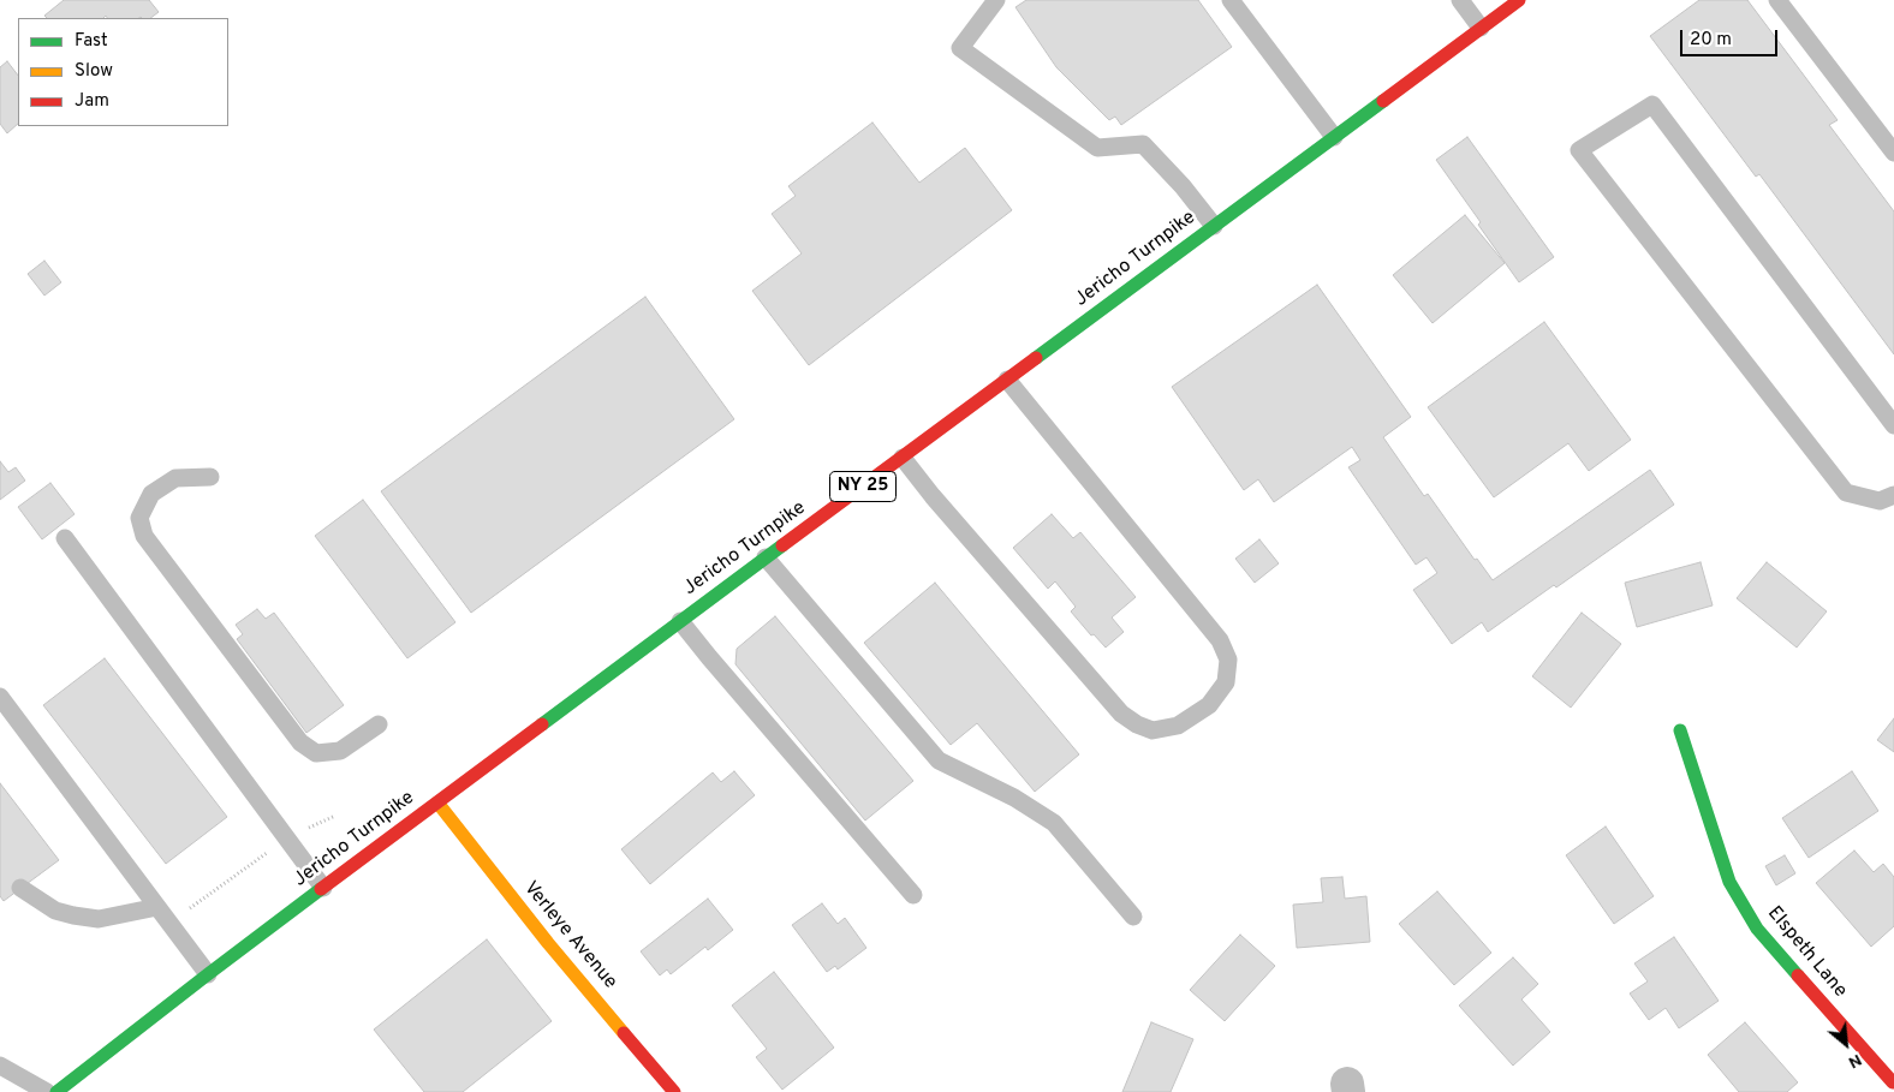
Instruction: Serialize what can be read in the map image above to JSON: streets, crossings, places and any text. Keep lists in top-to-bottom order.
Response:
{
  "streets": {
    "main road": [
      "Jericho Turnpike",
      "NY 25",
      "Verleye Avenue",
      "Elspeth Lane"
    ]
  },
  "crossings": [
    ["Jericho Turnpike", "Verleye Avenue"]
  ],
  "legend": ["Fast", "Slow", "Jam"],
  "scale_bar": "20 m",
  "north": "bottom right"
}
